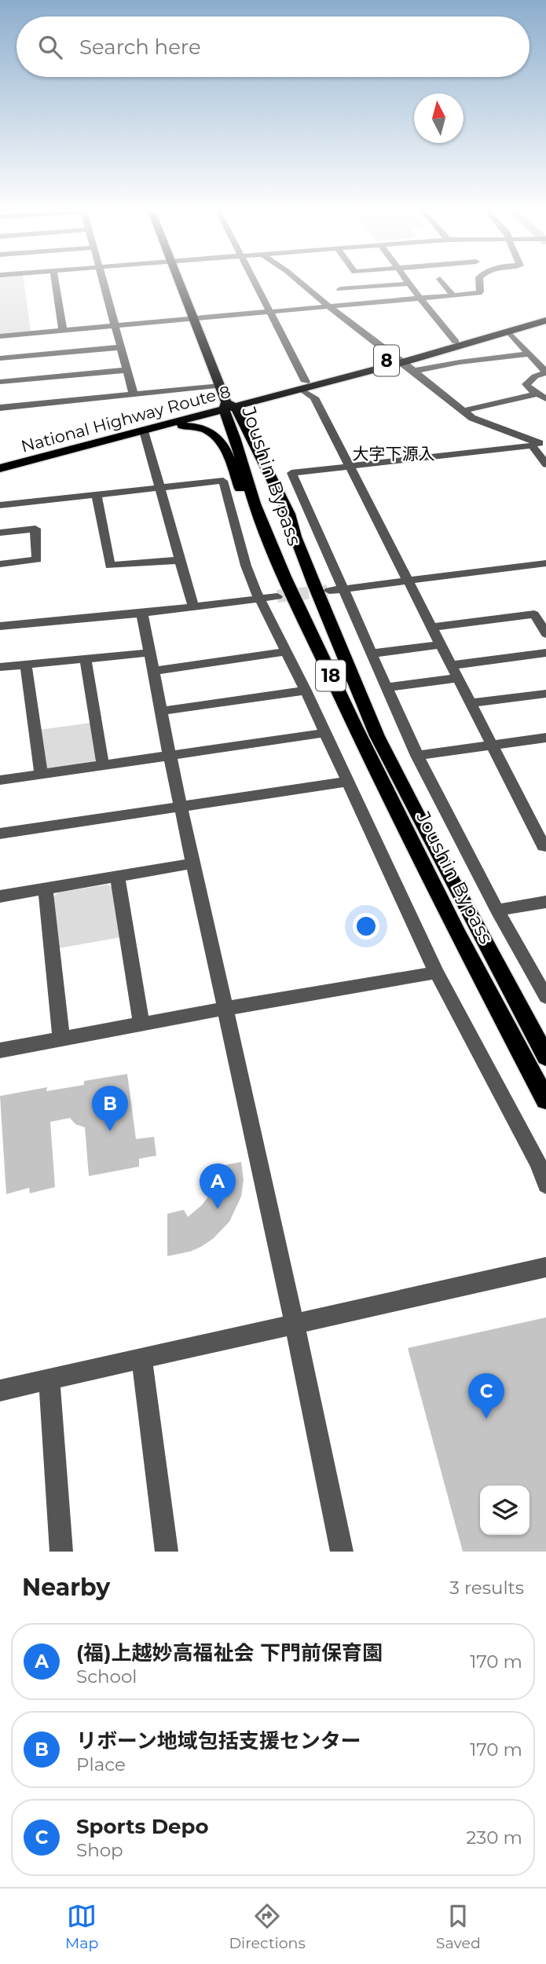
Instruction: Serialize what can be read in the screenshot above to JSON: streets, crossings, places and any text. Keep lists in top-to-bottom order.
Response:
{
  "streets": {
    "highway": [
      "8",
      "National Highway Route 8",
      "Joushin Bypass",
      "18"
    ]
  },
  "crossings": [
    ["National Highway Route 8", "Joushin Bypass"]
  ],
  "districts": ["大字下源入"],
  "north": "top",
  "page": {
    "search": "Search here",
    "pins": ["B", "A", "C"],
    "heading": ["Nearby", "3 results"],
    "list": [
      {
        "mark": "A",
        "name": "(福)上越妙高福祉会 下門前保育園",
        "note": "School",
        "value": "170 m"
      },
      {
        "mark": "B",
        "name": "リボーン地域包括支援センター",
        "note": "Place",
        "value": "170 m"
      },
      {
        "mark": "C",
        "name": "Sports Depo",
        "note": "Shop",
        "value": "230 m"
      }
    ],
    "nav": ["Map", "Directions", "Saved"]
  }
}
